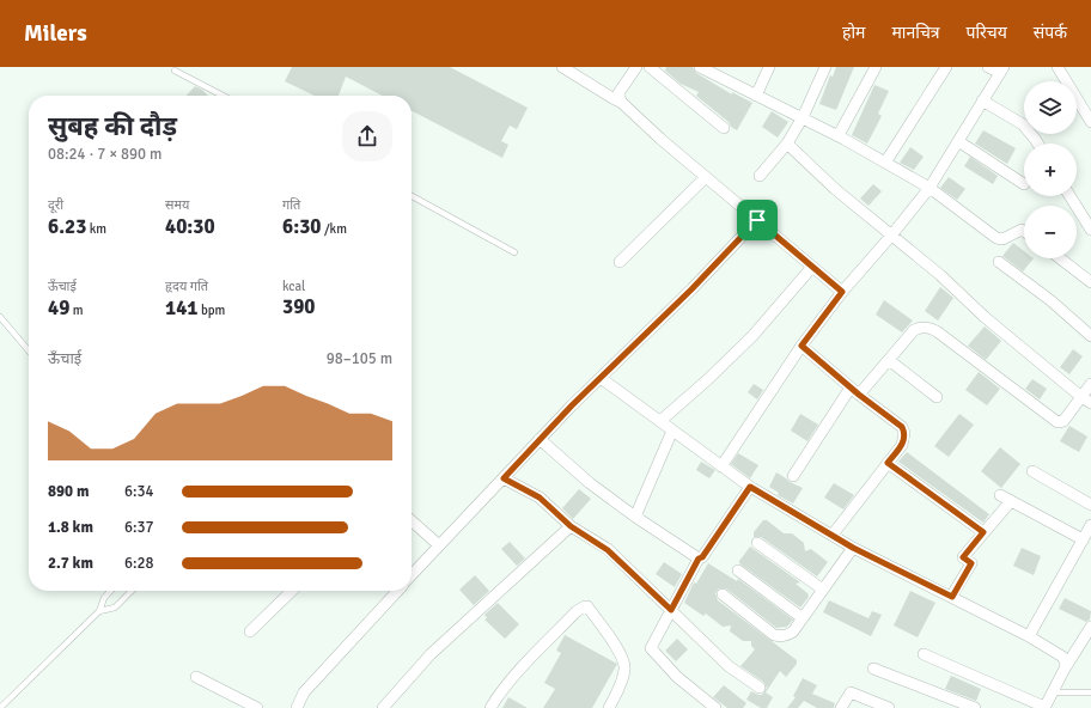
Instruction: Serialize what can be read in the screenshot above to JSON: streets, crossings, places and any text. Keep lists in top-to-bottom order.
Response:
{
  "page": {
    "header": "Milers",
    "nav": [
      "होम",
      "मानचित्र",
      "परिचय",
      "संपर्क"
    ],
    "map_buttons": ["+", "−"],
    "heading": ["सुबह की दौड़", "08:24 · 7 × 890 m"],
    "stats": [
      ["दूरी", "6.23 km"],
      ["समय", "40:30"],
      ["गति", "6:30 /km"],
      ["ऊँचाई", "49 m"],
      ["हृदय गति", "141 bpm"],
      ["kcal", "390"]
    ],
    "chart": ["ऊँचाई", "98–105 m"],
    "list": [
      {
        "name": "890 m",
        "note": "6:34"
      },
      {
        "name": "1.8 km",
        "note": "6:37"
      },
      {
        "name": "2.7 km",
        "note": "6:28"
      }
    ]
  }
}
